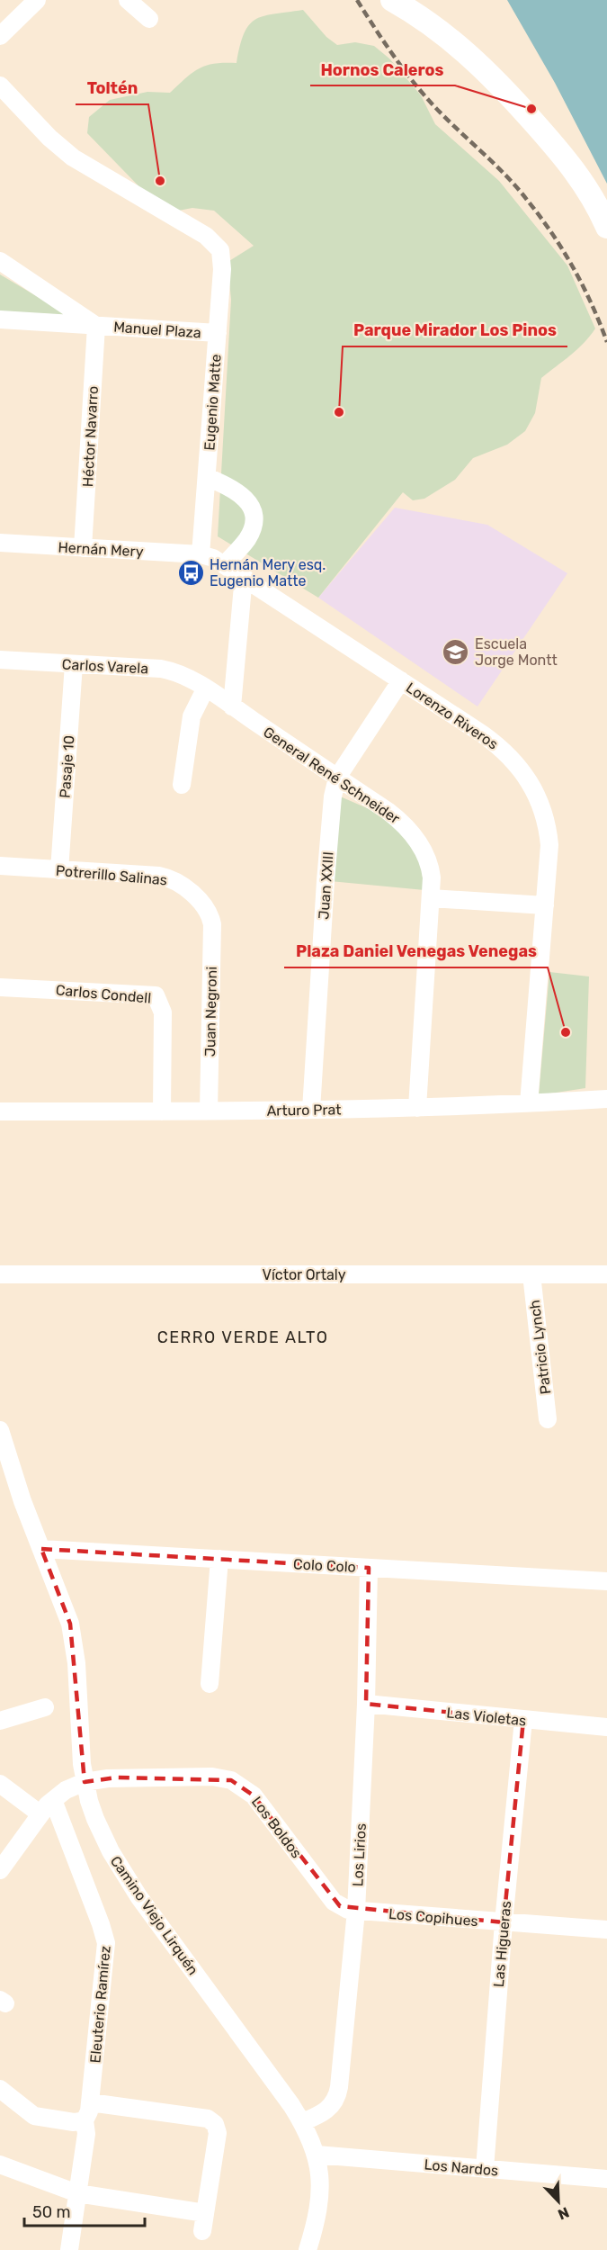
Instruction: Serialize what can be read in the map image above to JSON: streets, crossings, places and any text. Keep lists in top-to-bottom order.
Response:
{
  "streets": {
    "street": [
      "Manuel Plaza",
      "Eugenio Matte",
      "Héctor Navarro",
      "Hernán Mery",
      "Carlos Varela",
      "Lorenzo Riveros",
      "Pasaje 10",
      "General René Schneider",
      "Potrerillo Salinas",
      "Juan XXIII",
      "Carlos Condell",
      "Juan Negroni",
      "Arturo Prat",
      "Víctor Ortaly",
      "Patricio Lynch",
      "Colo Colo",
      "Las Violetas",
      "Los Boldos",
      "Los Lirios",
      "Camino Viejo Lirquén",
      "Los Copihues",
      "Las Higueras",
      "Eleuterio Ramírez",
      "Los Nardos"
    ]
  },
  "crossings": [
    ["Manuel Plaza", "Eugenio Matte"],
    ["Manuel Plaza", "Héctor Navarro"],
    ["Eugenio Matte", "Hernán Mery"],
    ["Eugenio Matte", "Lorenzo Riveros"],
    ["Héctor Navarro", "Hernán Mery"],
    ["Hernán Mery", "Lorenzo Riveros"],
    ["Carlos Varela", "Pasaje 10"],
    ["Carlos Varela", "General René Schneider"],
    ["Lorenzo Riveros", "Juan XXIII"],
    ["Lorenzo Riveros", "Arturo Prat"],
    ["Pasaje 10", "Potrerillo Salinas"],
    ["General René Schneider", "Juan XXIII"],
    ["General René Schneider", "Arturo Prat"],
    ["Potrerillo Salinas", "Juan Negroni"],
    ["Juan XXIII", "Arturo Prat"],
    ["Carlos Condell", "Arturo Prat"],
    ["Juan Negroni", "Arturo Prat"],
    ["Víctor Ortaly", "Patricio Lynch"],
    ["Colo Colo", "Los Lirios"],
    ["Colo Colo", "Camino Viejo Lirquén"],
    ["Las Violetas", "Los Lirios"],
    ["Las Violetas", "Las Higueras"],
    ["Los Boldos", "Los Lirios"],
    ["Los Boldos", "Camino Viejo Lirquén"],
    ["Los Boldos", "Los Copihues"],
    ["Los Boldos", "Eleuterio Ramírez"],
    ["Los Lirios", "Camino Viejo Lirquén"],
    ["Los Lirios", "Los Copihues"],
    ["Camino Viejo Lirquén", "Los Nardos"],
    ["Los Copihues", "Las Higueras"],
    ["Las Higueras", "Los Nardos"]
  ],
  "districts": ["CERRO VERDE ALTO"],
  "places": {
    "other": [
      "Hornos Caleros",
      "Toltén",
      "Parque Mirador Los Pinos",
      "Plaza Daniel Venegas Venegas"
    ],
    "bus stop": ["Hernán Mery esq. Eugenio Matte"],
    "school or university": ["Escuela Jorge Montt"]
  },
  "scale_bar": "50 m",
  "north": "bottom right"
}
